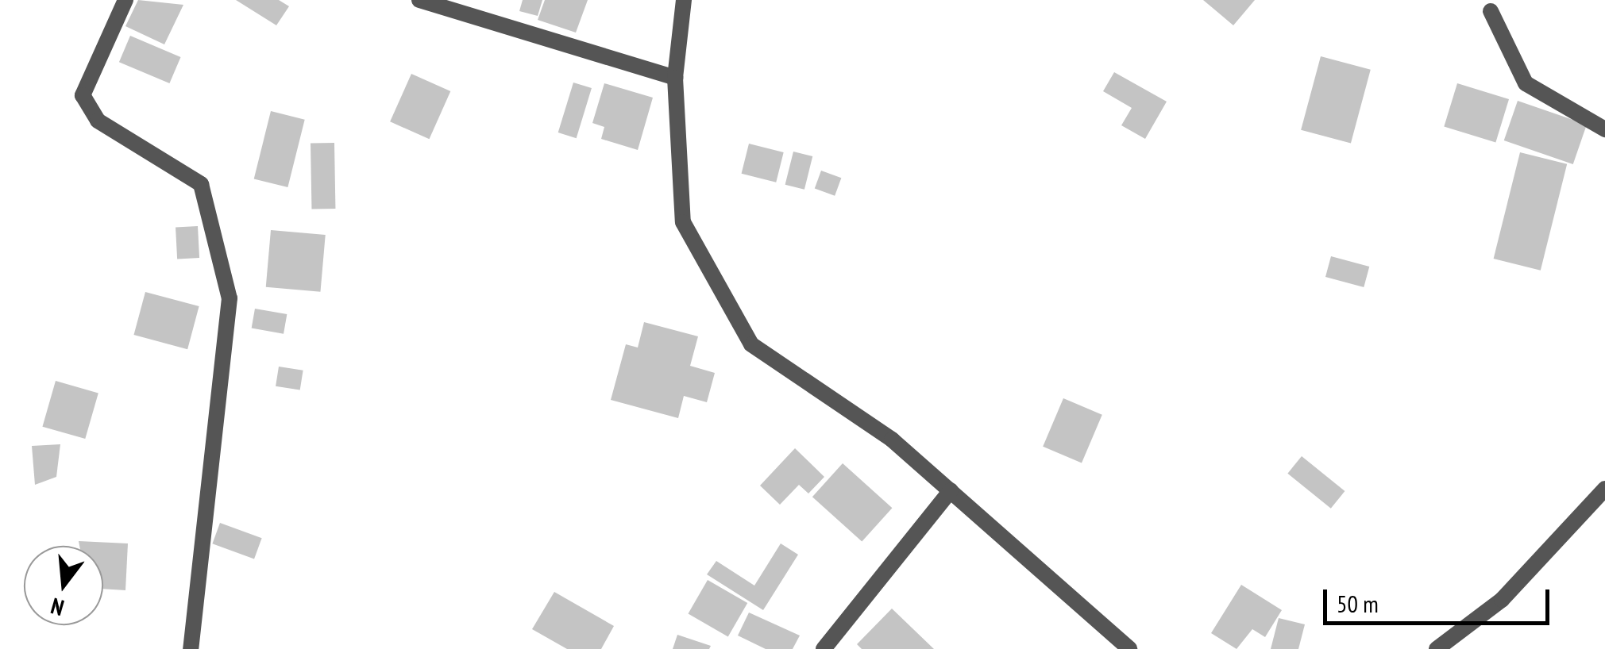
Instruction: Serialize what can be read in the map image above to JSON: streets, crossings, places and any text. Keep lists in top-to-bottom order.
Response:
{
  "scale_bar": "50 m",
  "north": "bottom"
}
